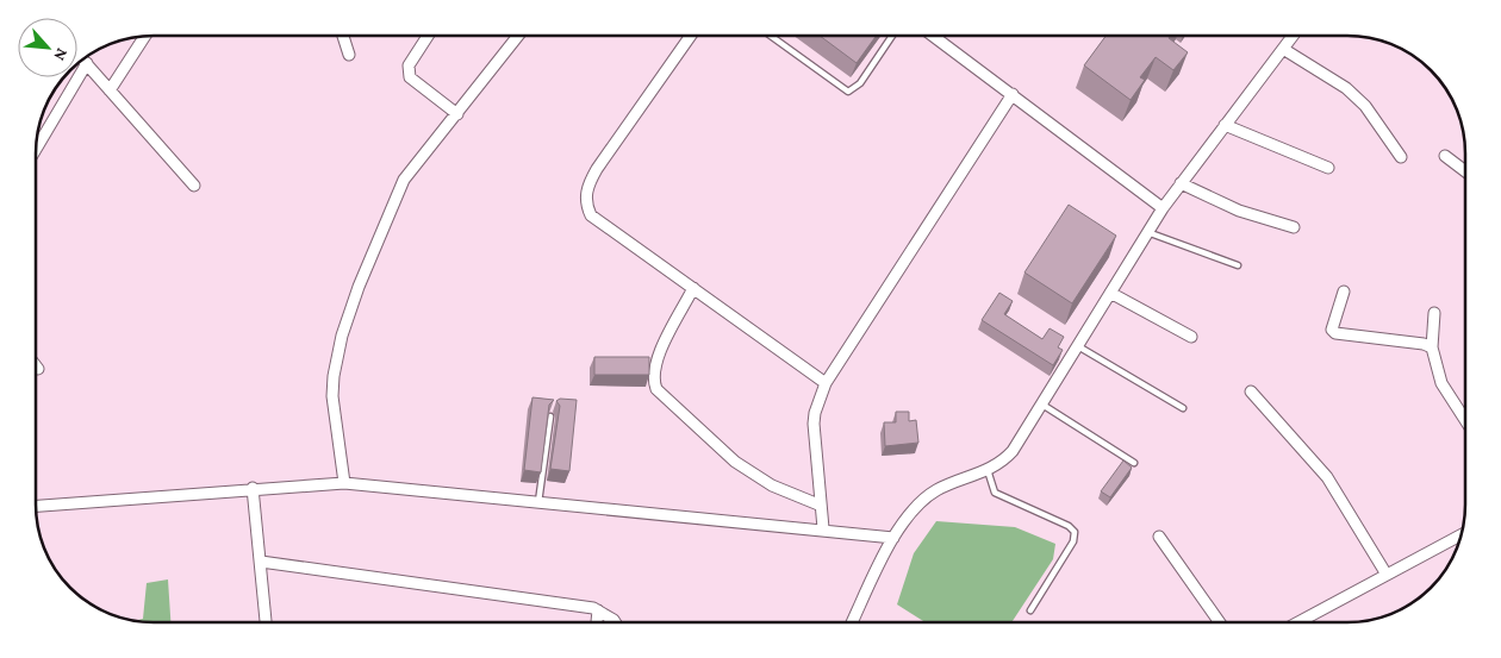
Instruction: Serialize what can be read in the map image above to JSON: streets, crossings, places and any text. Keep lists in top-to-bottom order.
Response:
{
  "north": "bottom right"
}
